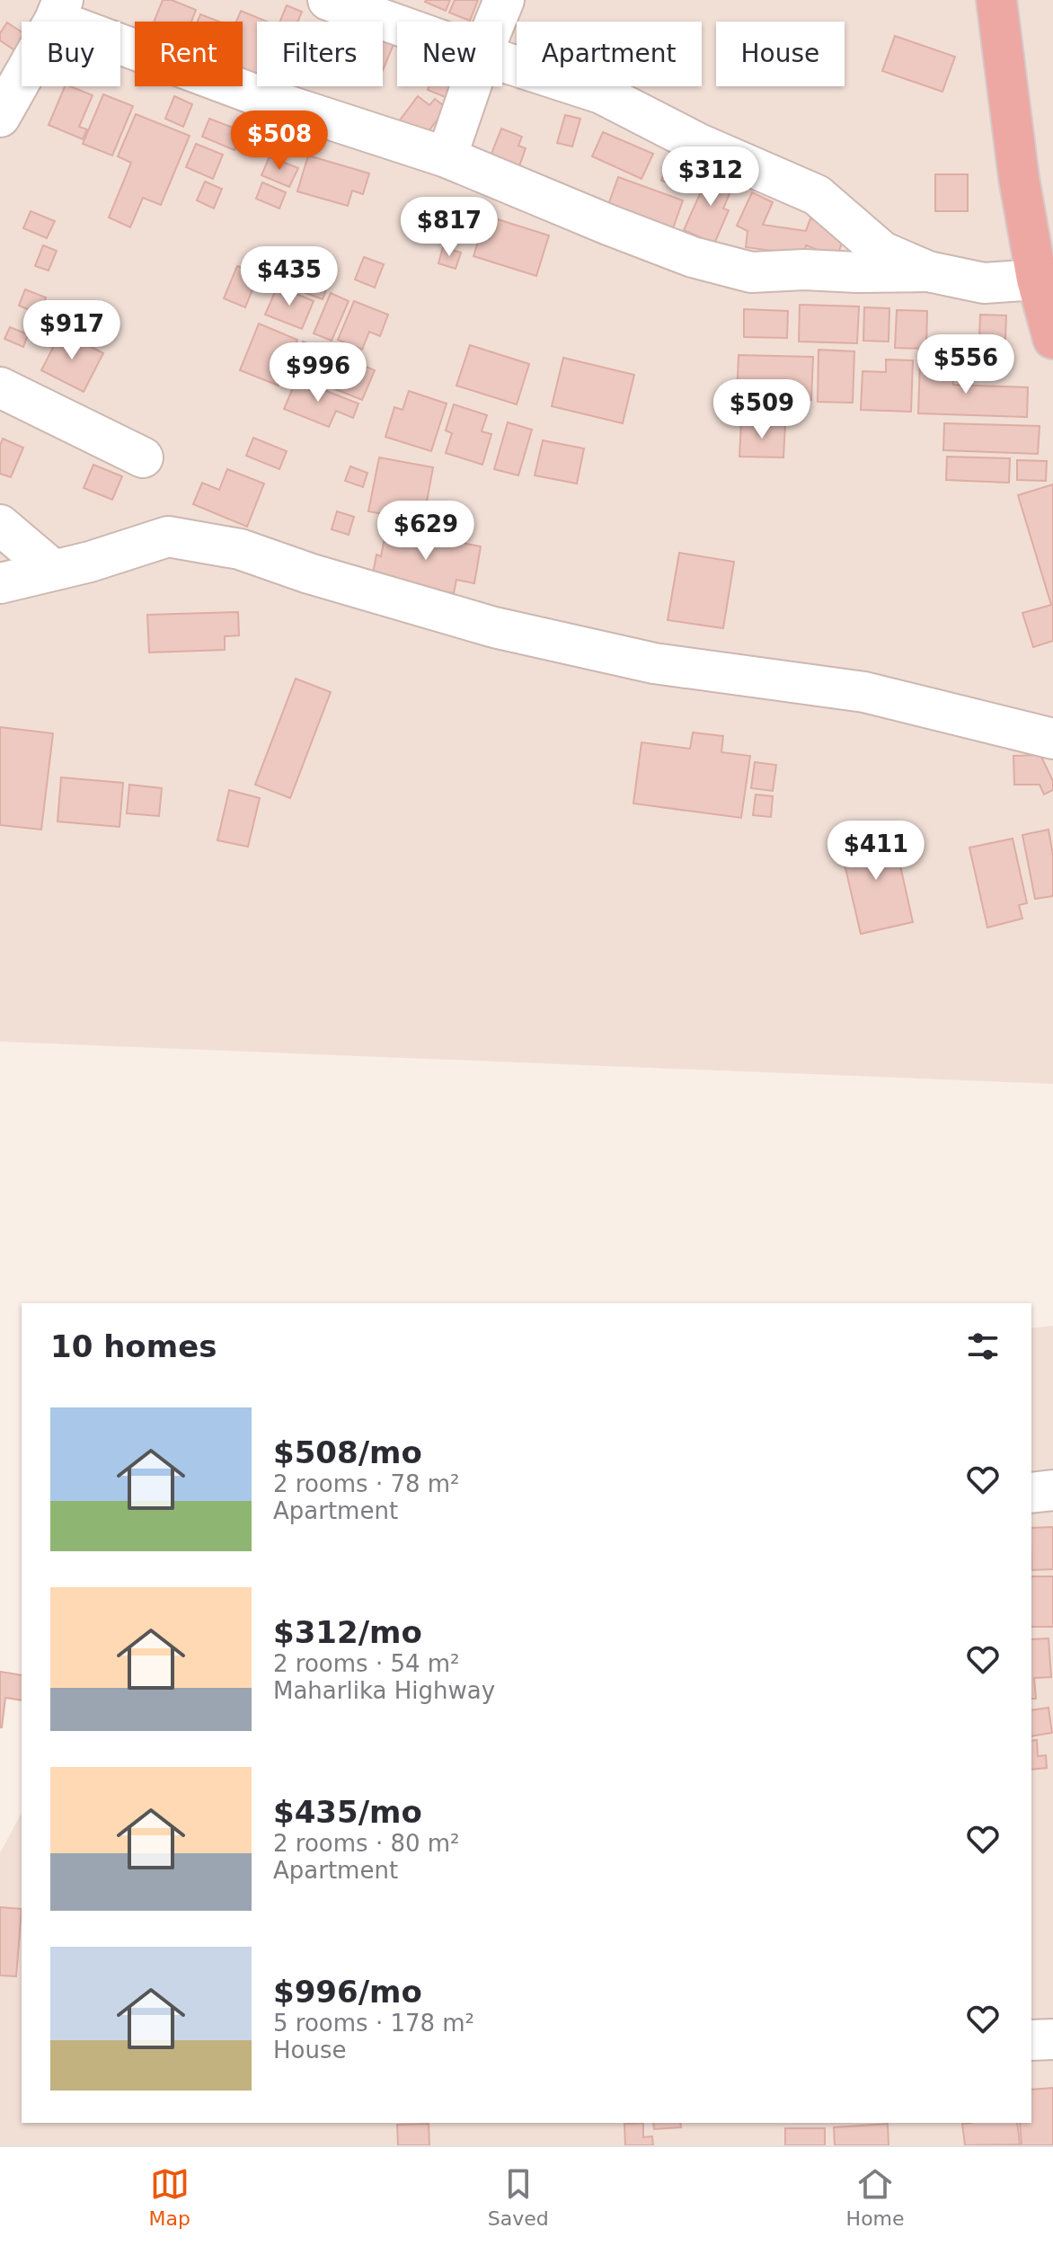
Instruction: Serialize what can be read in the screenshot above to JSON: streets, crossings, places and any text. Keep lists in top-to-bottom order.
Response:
{
  "page": {
    "chip": [
      "Buy",
      "Rent",
      "Filters",
      "New",
      "Apartment",
      "House"
    ],
    "price": [
      "$508",
      "$312",
      "$817",
      "$435",
      "$917",
      "$556",
      "$996",
      "$509",
      "$629",
      "$411"
    ],
    "heading": "10 homes",
    "list": [
      {
        "name": "$508/mo",
        "note": "2 rooms · 78 m² · Apartment"
      },
      {
        "name": "$312/mo",
        "note": "2 rooms · 54 m² · Maharlika Highway"
      },
      {
        "name": "$435/mo",
        "note": "2 rooms · 80 m² · Apartment"
      },
      {
        "name": "$996/mo",
        "note": "5 rooms · 178 m² · House"
      }
    ],
    "tabs": ["Map", "Saved", "Home"]
  }
}
